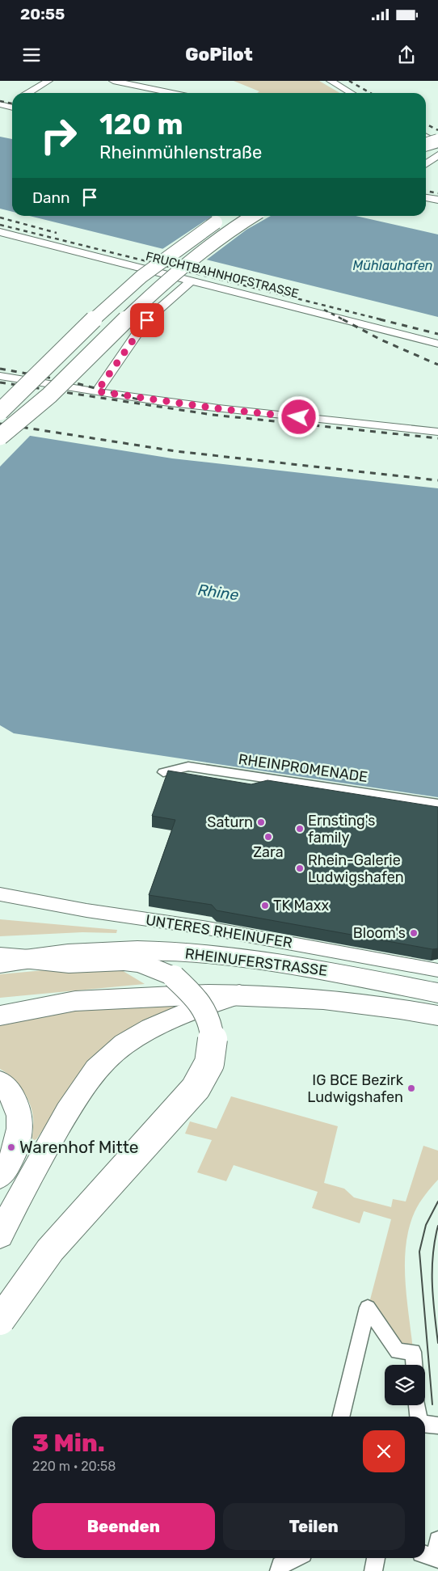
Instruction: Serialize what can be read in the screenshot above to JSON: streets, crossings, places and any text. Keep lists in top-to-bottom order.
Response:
{
  "streets": {
    "main road": ["RHEINUFERSTRASSE"],
    "street": ["FRUCHTBAHNHOFSTRASSE", "RHEINPROMENADE", "UNTERES RHEINUFER"]
  },
  "water": ["Mühlauhafen", "Rhine"],
  "places": [
    "Saturn",
    "Ernsting's family",
    "Zara",
    "Rhein-Galerie Ludwigshafen",
    "TK Maxx",
    "Bloom's",
    "IG BCE Bezirk Ludwigshafen",
    "Warenhof Mitte"
  ],
  "page": {
    "status": "20:55",
    "header": "GoPilot",
    "turn": ["120 m", "Rheinmühlenstraße"],
    "then": "Dann",
    "heading": ["3 Min.", "220 m · 20:58"],
    "buttons": ["Beenden", "Teilen"]
  }
}
